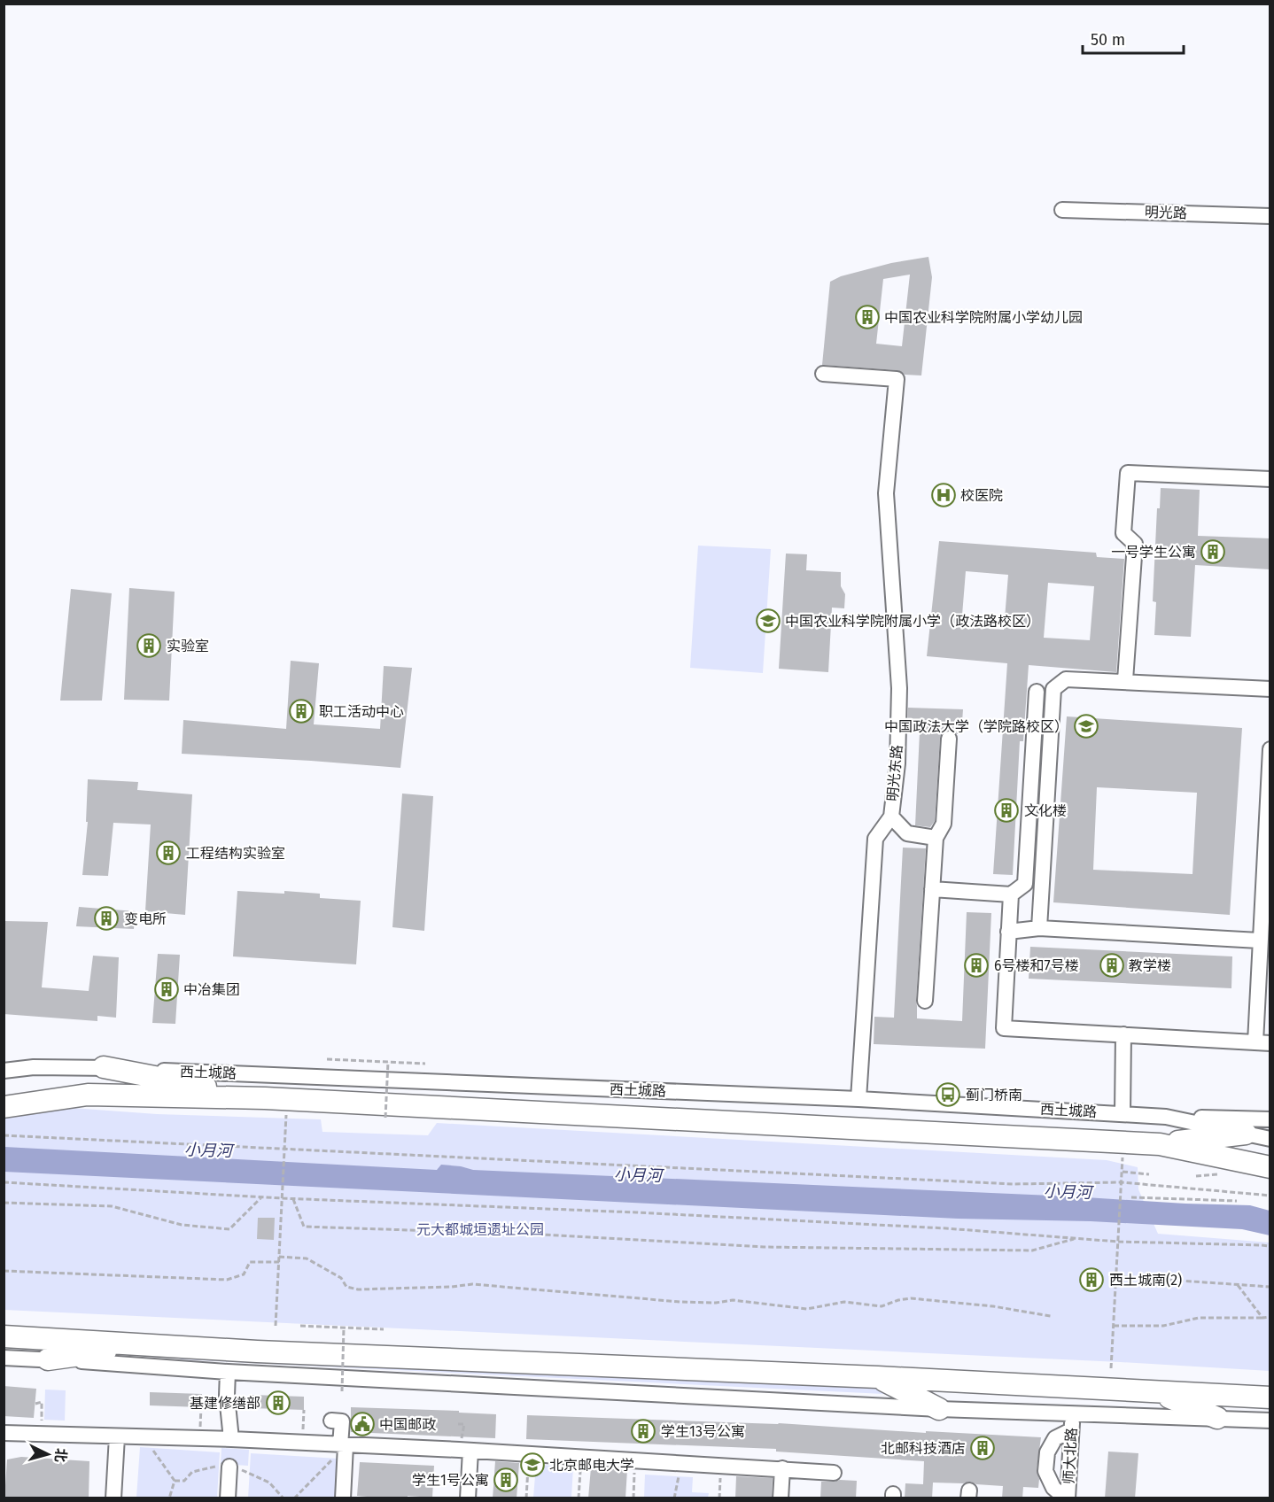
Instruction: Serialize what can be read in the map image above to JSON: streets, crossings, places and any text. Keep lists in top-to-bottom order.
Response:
{
  "streets": {
    "street": [
      "明光路",
      "明光东路",
      "西土城路",
      "师大北路"
    ]
  },
  "crossings": [
    ["明光东路", "西土城路"]
  ],
  "water": ["小月河"],
  "parks": ["元大都城垣遗址公园"],
  "places": {
    "building": [
      "中国农业科学院附属小学幼儿园",
      "一号学生公寓",
      "实验室",
      "职工活动中心",
      "文化楼",
      "工程结构实验室",
      "变电所",
      "6号楼和7号楼",
      "教学楼",
      "中冶集团",
      "西土城南(2)",
      "基建修缮部",
      "学生13号公寓",
      "北邮科技酒店",
      "学生1号公寓"
    ],
    "hospital": ["校医院"],
    "school or university": ["中国农业科学院附属小学（政法路校区）", "中国政法大学（学院路校区）", "北京邮电大学"],
    "bus stop": ["蓟门桥南"],
    "public building": ["中国邮政"]
  },
  "scale_bar": "50 m",
  "north": "right"
}
